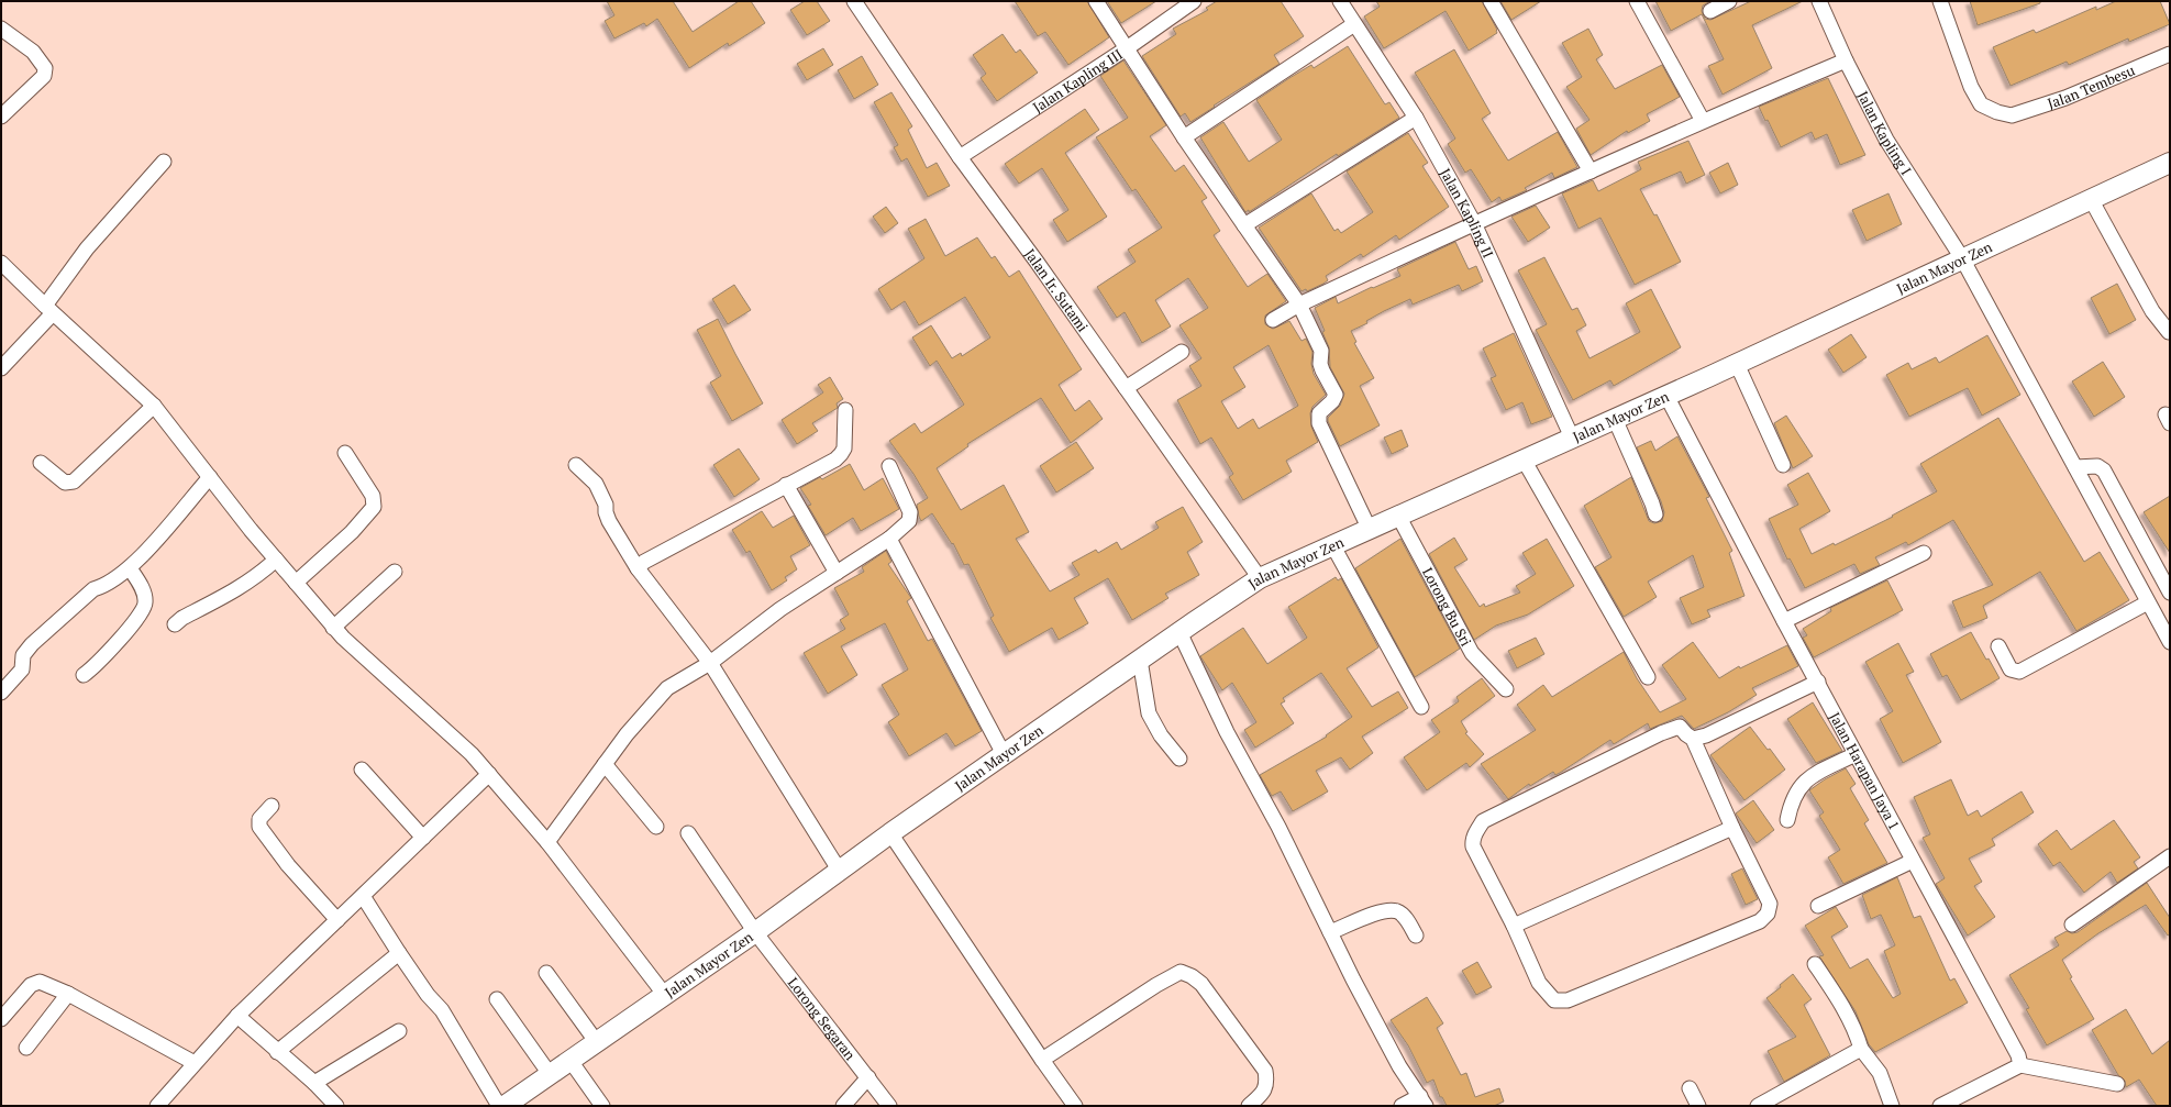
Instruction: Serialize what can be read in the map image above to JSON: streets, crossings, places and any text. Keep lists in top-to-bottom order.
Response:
{
  "streets": {
    "street": [
      "Jalan Kapling III",
      "Jalan Tembesu",
      "Jalan Kapling I",
      "Jalan Kapling II",
      "Jalan Mayor Zen",
      "Jalan Ir. Sutami",
      "Lorong Bu Sri",
      "Jalan Harapan Jaya 1",
      "Lorong Segaran"
    ]
  },
  "crossings": [
    ["Jalan Kapling III", "Jalan Ir. Sutami"],
    ["Jalan Kapling I", "Jalan Mayor Zen"],
    ["Jalan Kapling II", "Jalan Mayor Zen"],
    ["Jalan Mayor Zen", "Jalan Ir. Sutami"],
    ["Jalan Mayor Zen", "Lorong Bu Sri"],
    ["Jalan Mayor Zen", "Jalan Harapan Jaya 1"],
    ["Jalan Mayor Zen", "Lorong Segaran"]
  ]
}
